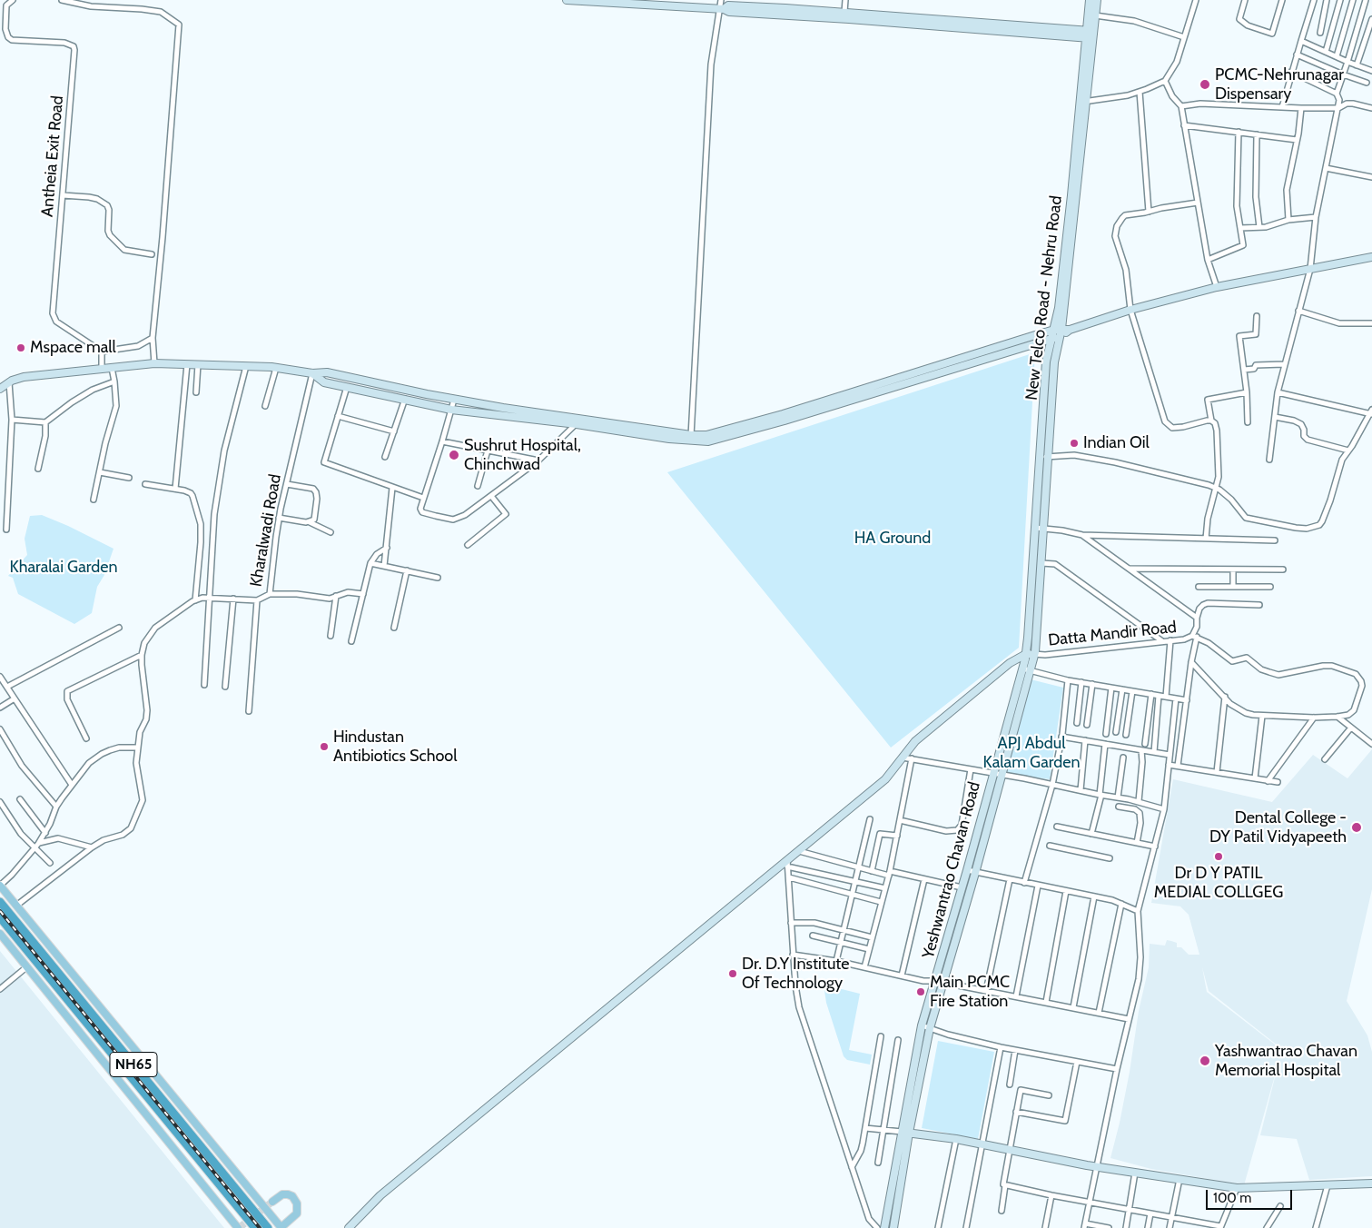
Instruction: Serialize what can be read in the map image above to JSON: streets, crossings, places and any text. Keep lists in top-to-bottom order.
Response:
{
  "streets": {
    "highway": ["NH65"],
    "street": [
      "Antheia Exit Road",
      "New Telco Road - Nehru Road",
      "Kharalwadi Road",
      "Datta Mandir Road",
      "Yeshwantrao Chavan Road"
    ]
  },
  "crossings": [
    ["New Telco Road - Nehru Road", "Datta Mandir Road"],
    ["New Telco Road - Nehru Road", "Yeshwantrao Chavan Road"],
    ["Datta Mandir Road", "Yeshwantrao Chavan Road"]
  ],
  "parks": ["HA Ground", "Kharalai Garden", "APJ Abdul Kalam Garden"],
  "places": [
    "PCMC-Nehrunagar Dispensary",
    "Mspace mall",
    "Indian Oil",
    "Sushrut Hospital, Chinchwad",
    "Hindustan Antibiotics School",
    "Dental College - DY Patil Vidyapeeth",
    "Dr D Y PATIL MEDIAL COLLGEG",
    "Dr. D.Y Institute Of Technology",
    "Main PCMC Fire Station",
    "Yashwantrao Chavan Memorial Hospital"
  ],
  "scale_bar": "100 m"
}
